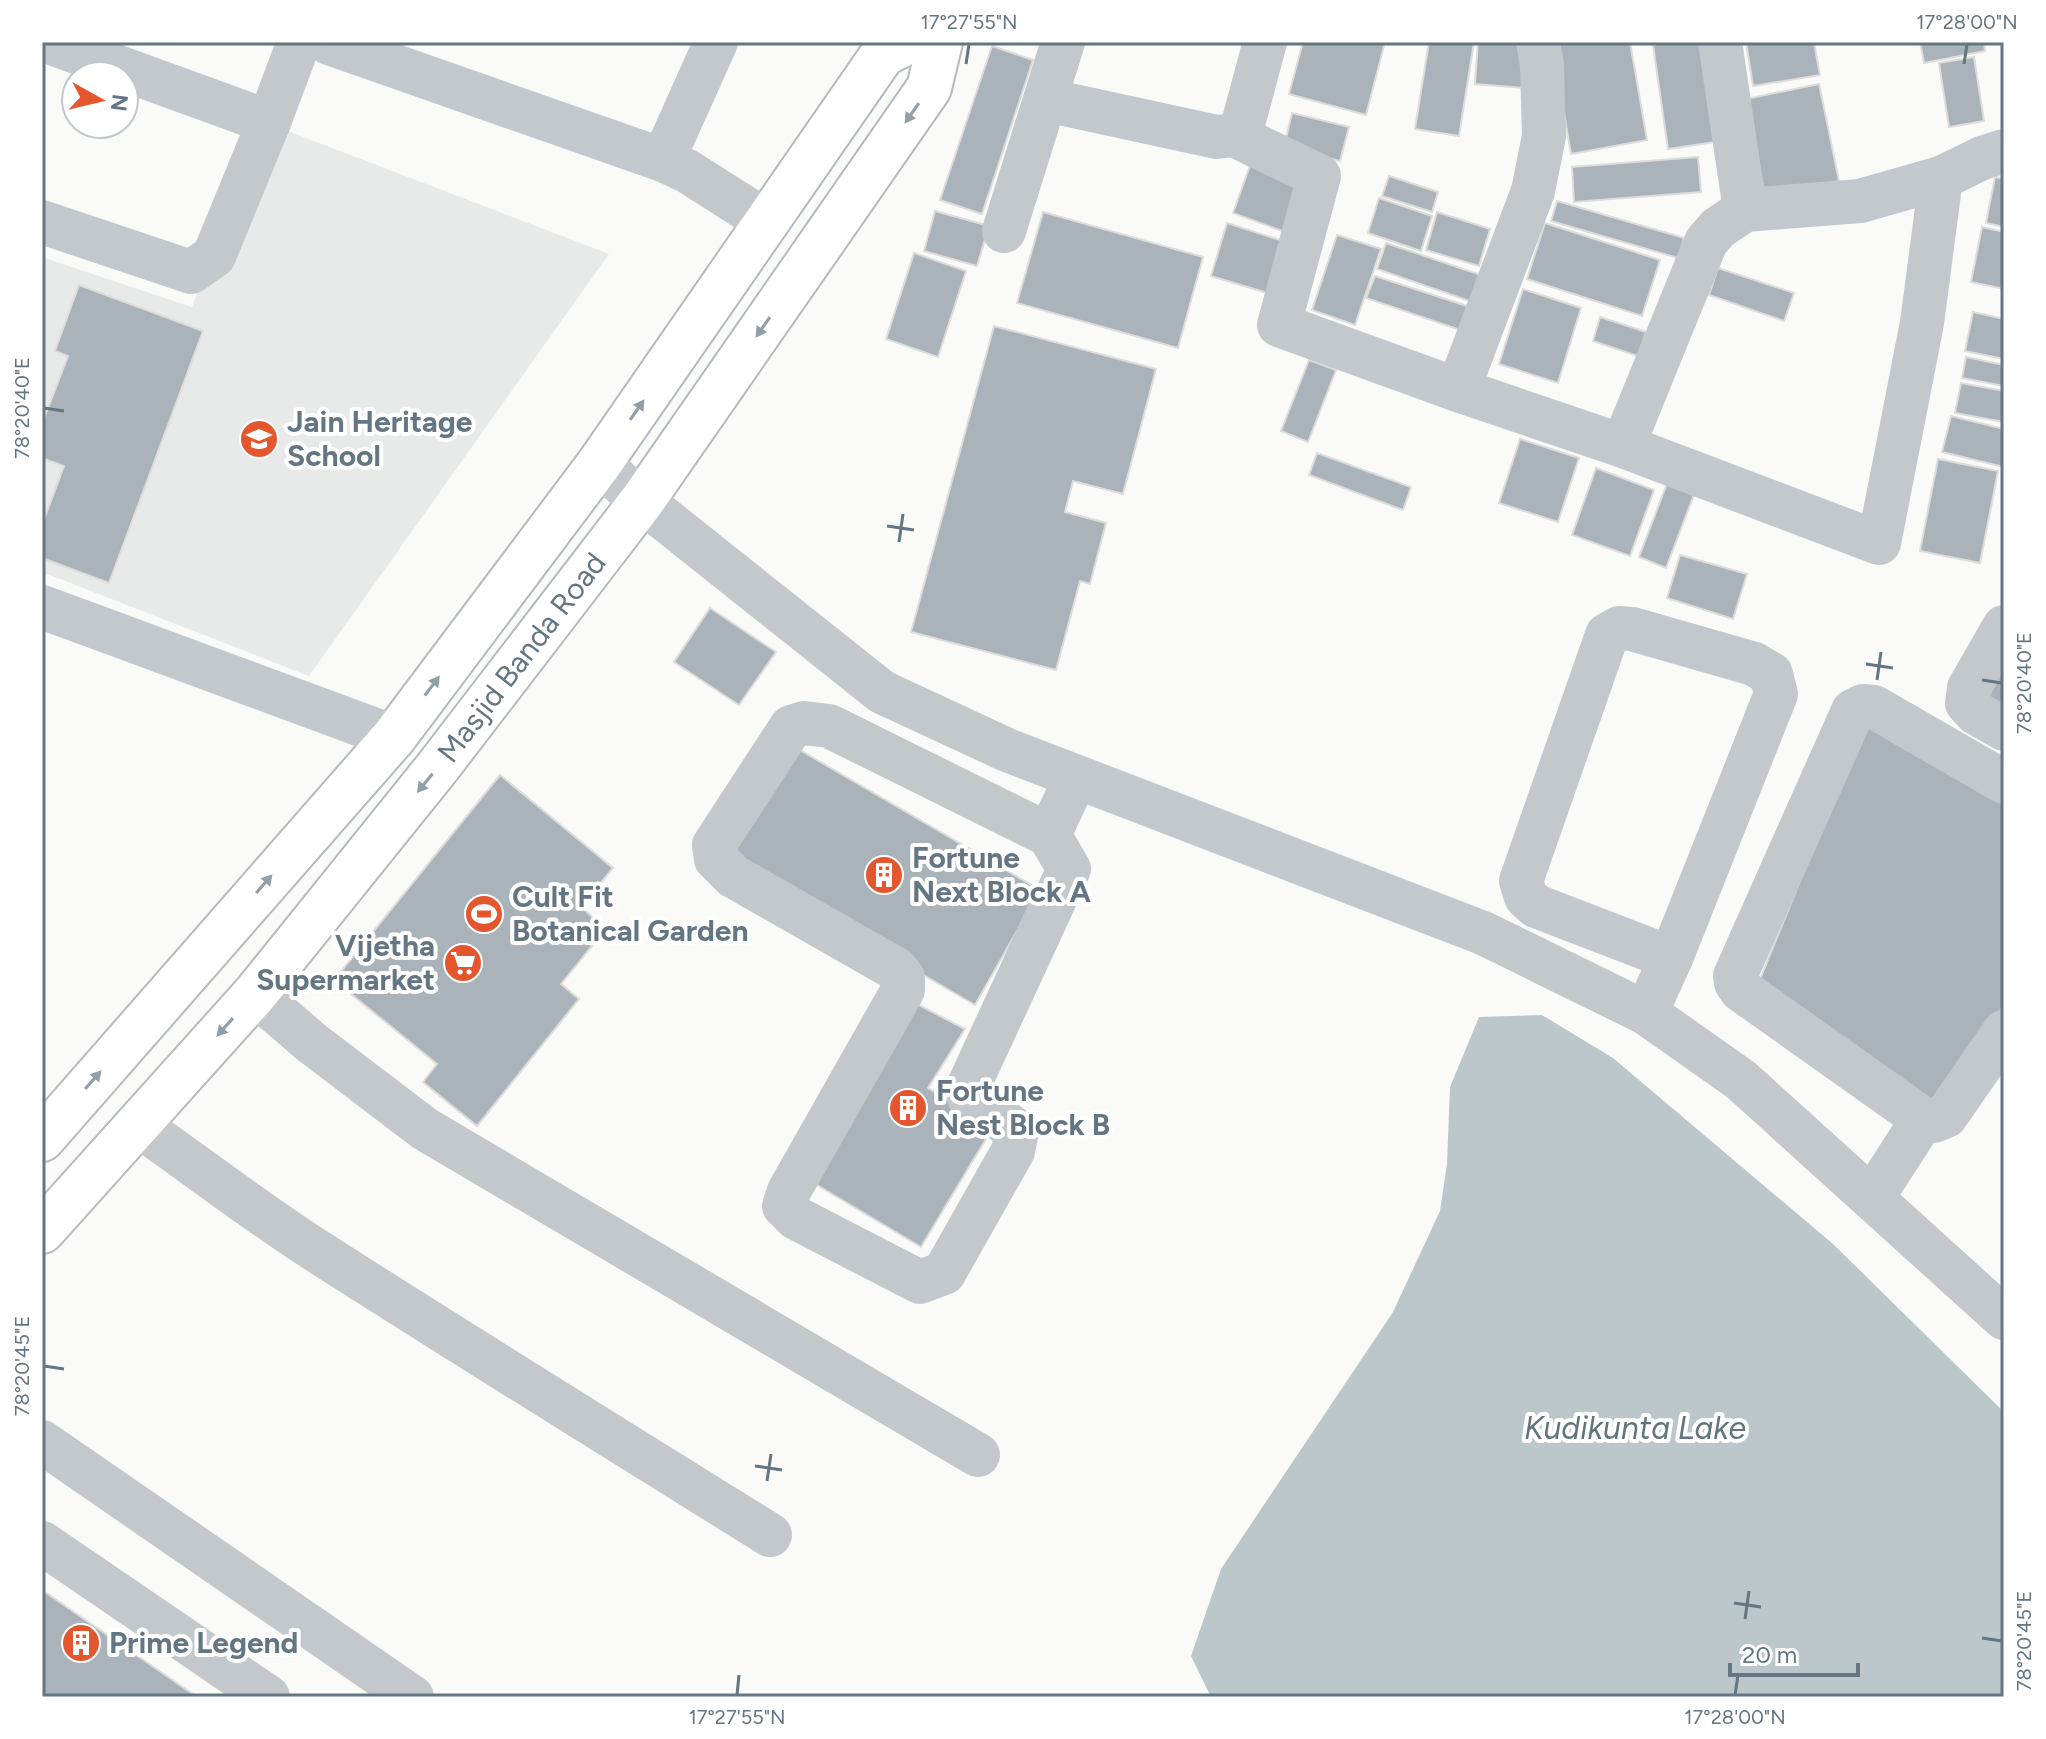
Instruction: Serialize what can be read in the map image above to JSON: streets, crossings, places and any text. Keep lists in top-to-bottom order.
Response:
{
  "streets": {
    "main road": ["Masjid Banda Road"]
  },
  "water": ["Kudikunta Lake"],
  "places": {
    "school or university": ["Jain Heritage School"],
    "building": ["Fortune Next Block A", "Fortune Nest Block B", "Prime Legend"],
    "sports": ["Cult Fit Botanical Garden"],
    "supermarket": ["Vijetha Supermarket"]
  },
  "scale_bar": "20 m",
  "north": "right",
  "coordinates": [
    "17°27'55\"N",
    "17°28'00\"N",
    "78°20'40\"E",
    "78°20'45\"E"
  ]
}
